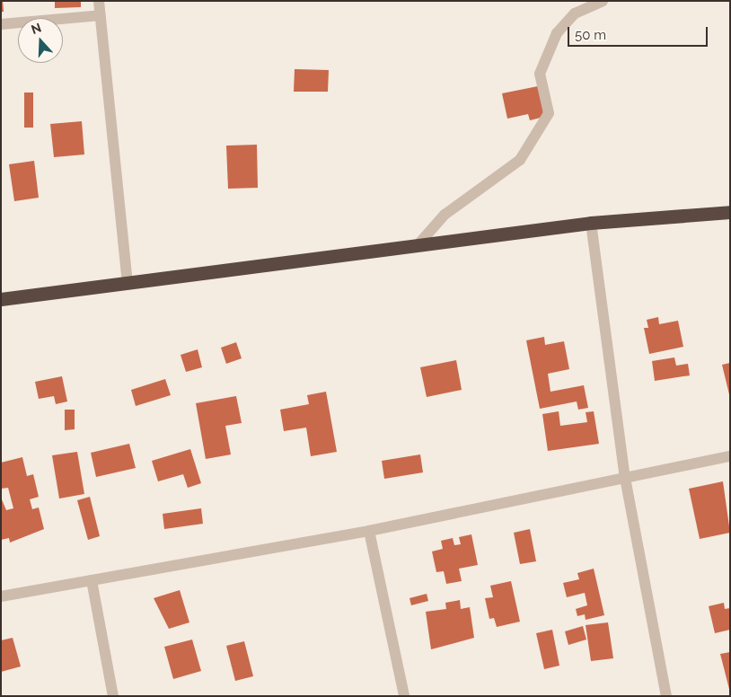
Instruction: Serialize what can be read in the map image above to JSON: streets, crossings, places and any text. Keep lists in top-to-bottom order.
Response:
{
  "scale_bar": "50 m",
  "north": "top"
}
